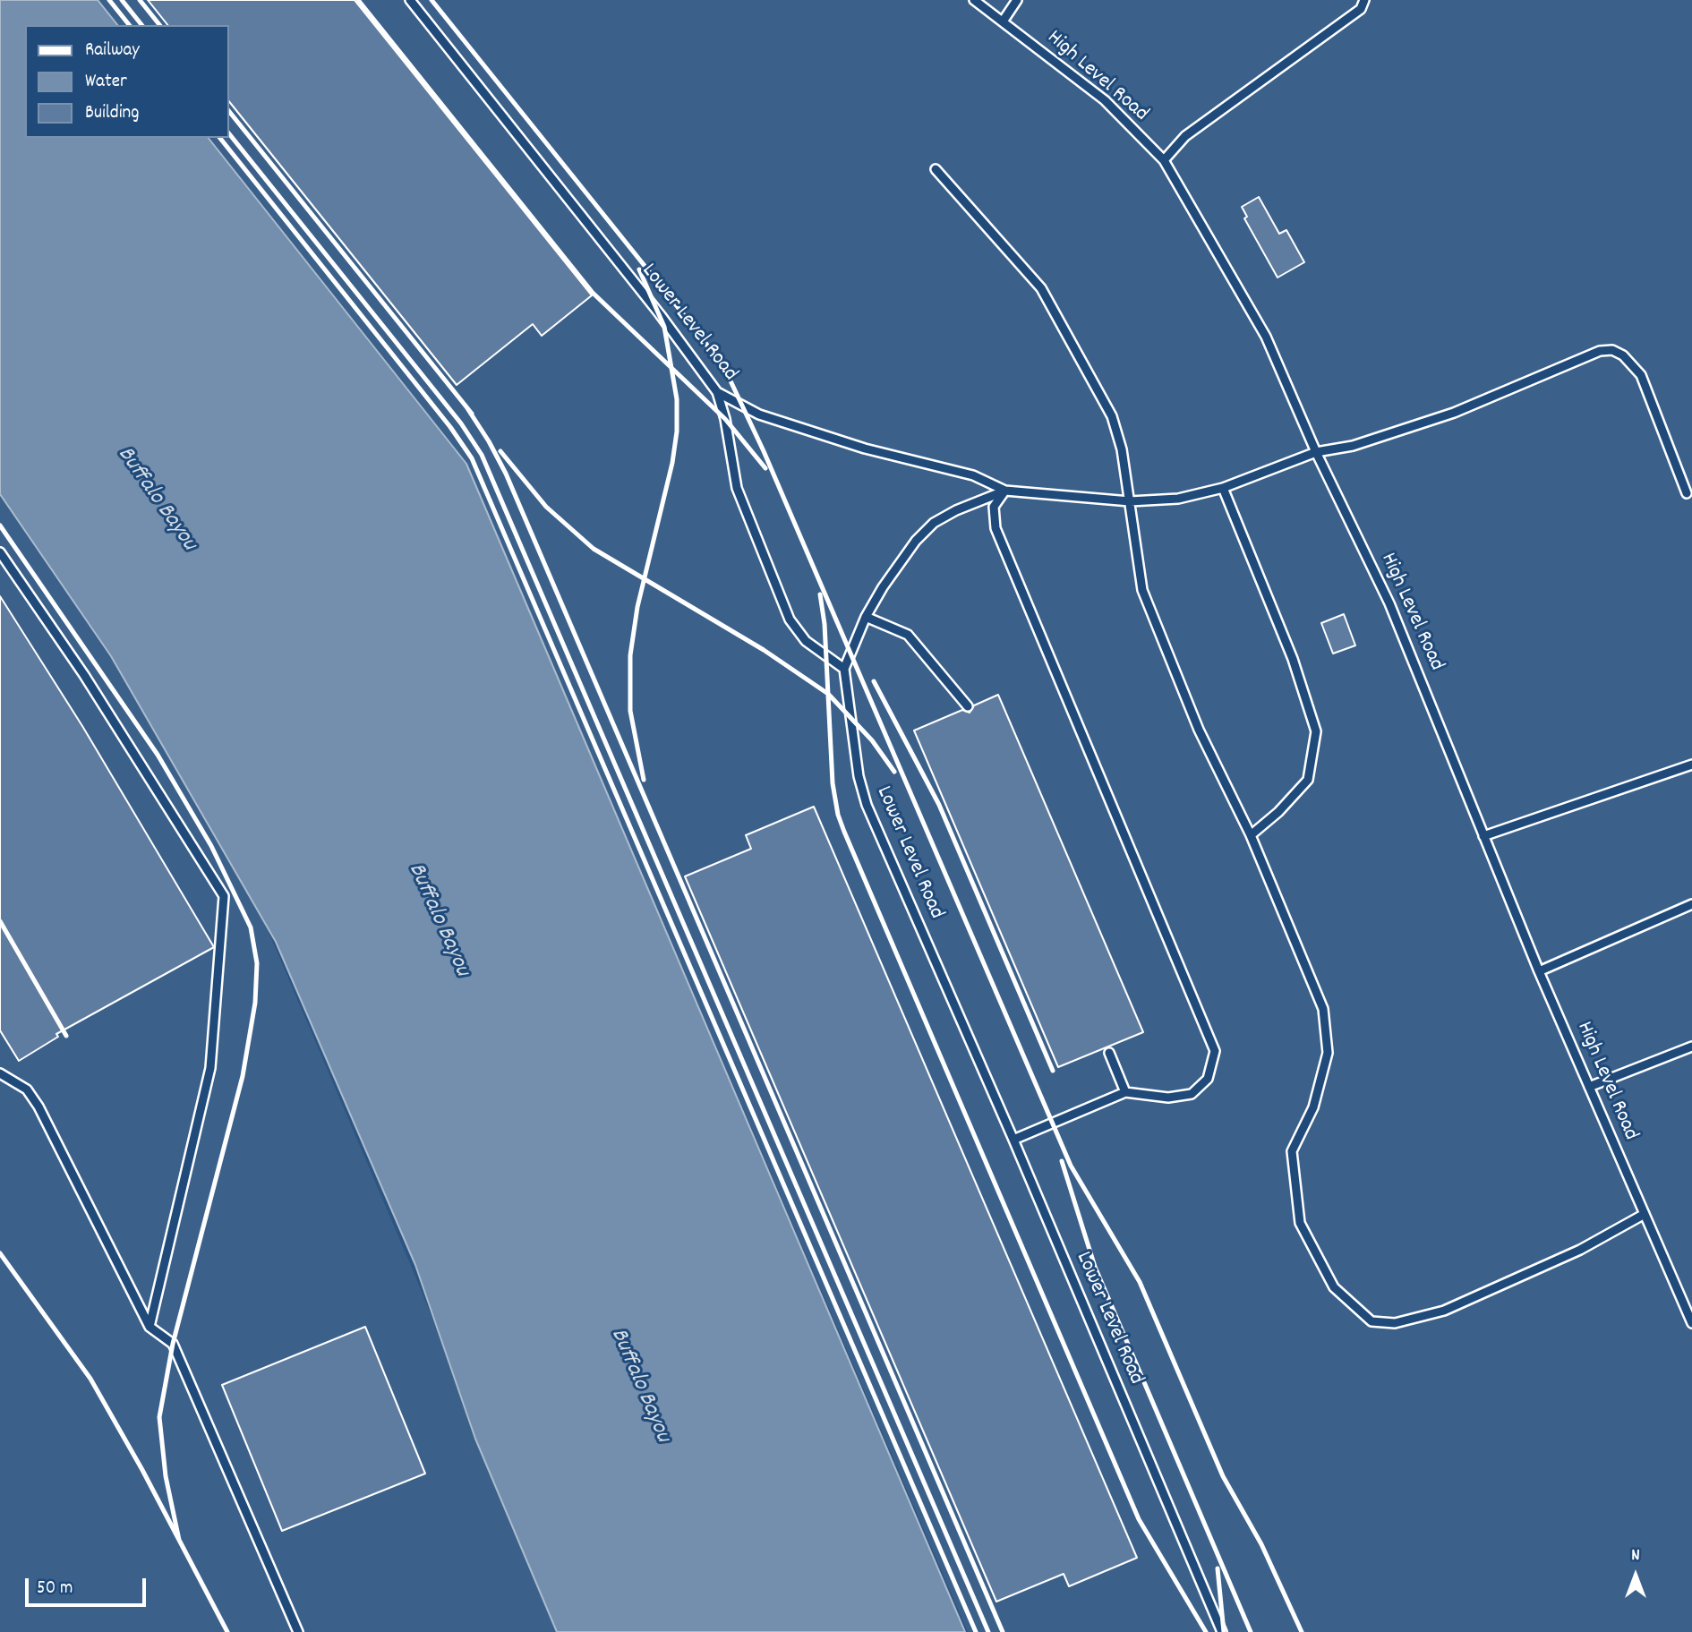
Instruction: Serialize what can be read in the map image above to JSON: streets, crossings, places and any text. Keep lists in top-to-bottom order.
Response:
{
  "streets": {
    "lane": ["High Level Road", "Lower Level Road"]
  },
  "water": ["Buffalo Bayou"],
  "legend": ["Railway", "Water", "Building"],
  "scale_bar": "50 m",
  "north": "top"
}
